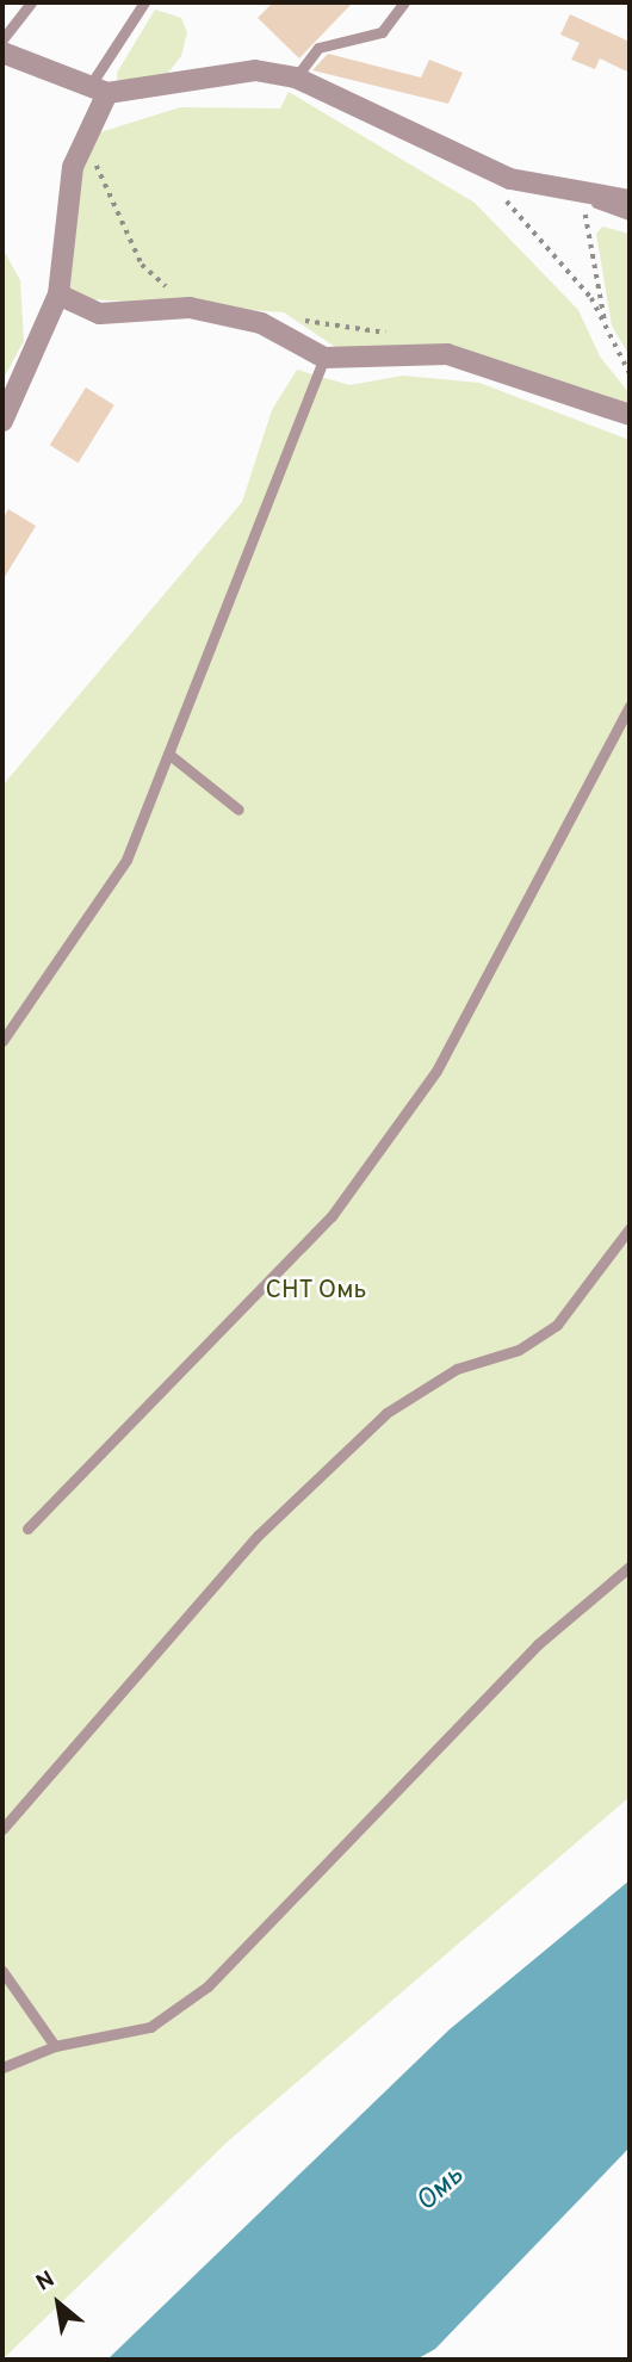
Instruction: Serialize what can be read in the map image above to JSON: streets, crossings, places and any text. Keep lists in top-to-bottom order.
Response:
{
  "water": ["Омь"],
  "parks": ["СНТ Омь"],
  "north": "top left"
}
